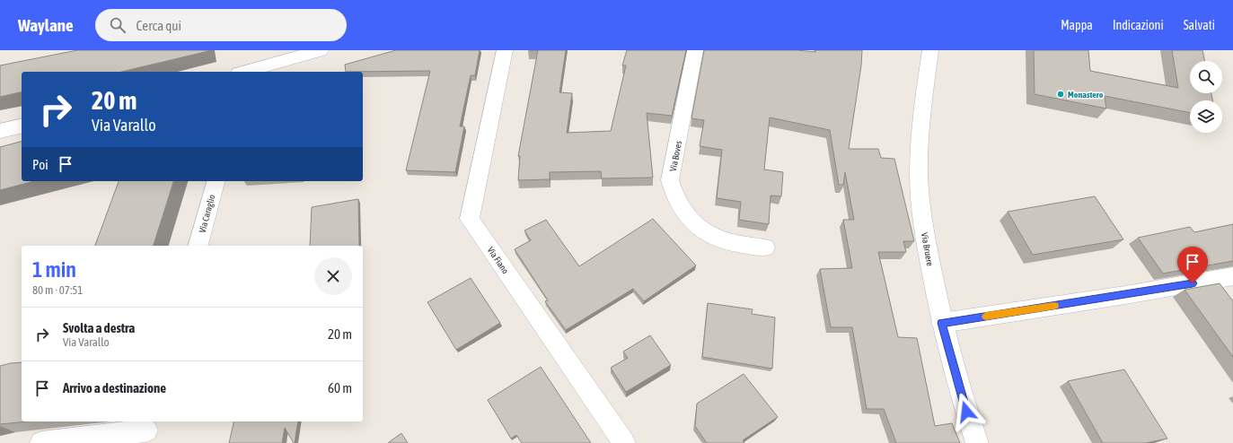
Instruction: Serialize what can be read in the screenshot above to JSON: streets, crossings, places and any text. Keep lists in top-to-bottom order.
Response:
{
  "streets": {
    "street": [
      "Via Boves",
      "Via Caraglio",
      "Via Bruere",
      "Via Fiano"
    ]
  },
  "places": ["Monastero"],
  "page": {
    "header": "Waylane",
    "search": "Cerca qui",
    "nav": ["Mappa", "Indicazioni", "Salvati"],
    "turn": ["20 m", "Via Varallo"],
    "then": "Poi",
    "heading": ["1 min", "80 m · 07:51"],
    "list": [
      {
        "name": "Svolta a destra",
        "note": "Via Varallo",
        "value": "20 m"
      },
      {
        "name": "Arrivo a destinazione",
        "value": "60 m"
      }
    ]
  }
}
